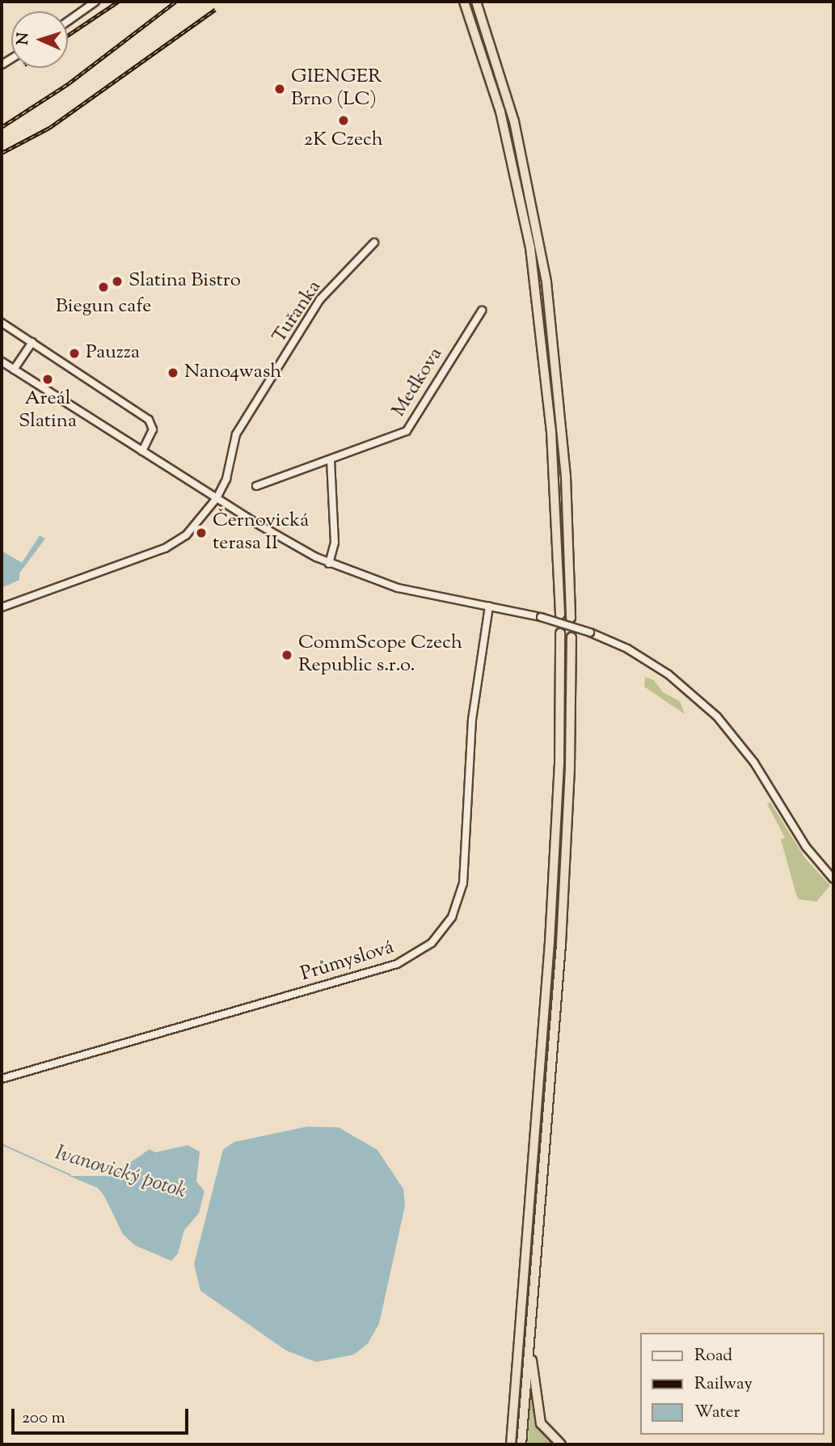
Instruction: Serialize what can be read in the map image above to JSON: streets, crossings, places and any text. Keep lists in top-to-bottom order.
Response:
{
  "streets": {
    "street": ["Tuřanka", "Medkova", "Průmyslová"]
  },
  "water": ["Ivanovický potok"],
  "places": [
    "GIENGER Brno (LC)",
    "2K Czech",
    "Slatina Bistro",
    "Biegun cafe",
    "Pauzza",
    "Nano4wash",
    "Areál Slatina",
    "Černovická terasa II",
    "CommScope Czech Republic s.r.o."
  ],
  "legend": ["Road", "Railway", "Water"],
  "scale_bar": "200 m",
  "north": "left"
}
